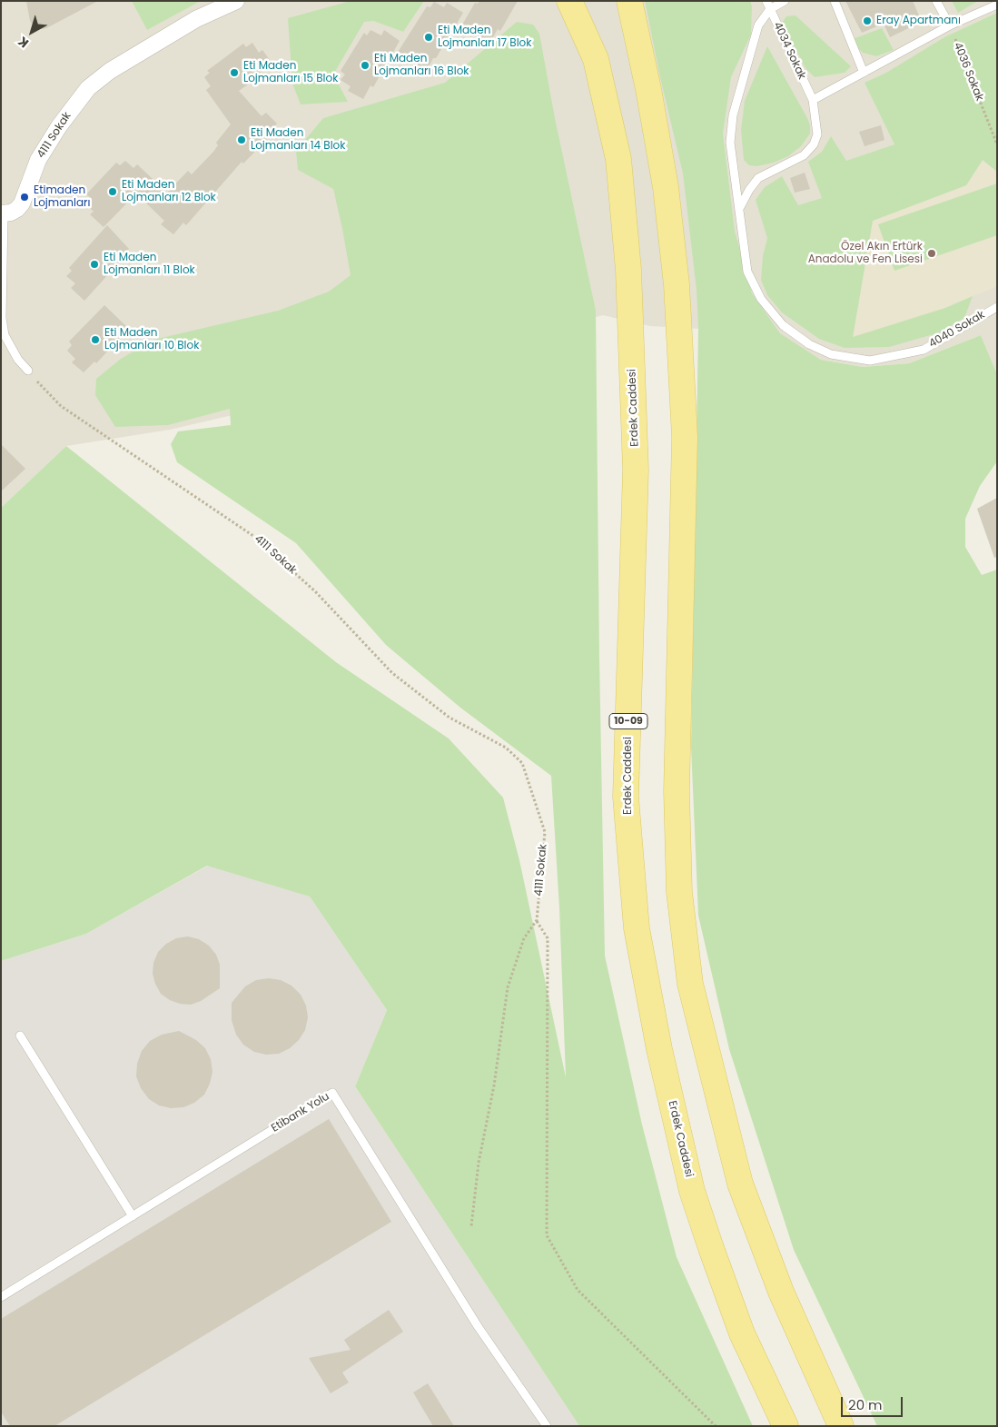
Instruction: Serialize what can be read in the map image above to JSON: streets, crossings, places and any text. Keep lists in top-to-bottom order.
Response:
{
  "streets": {
    "main road": ["Erdek Caddesi", "10-09"],
    "street": ["4111 Sokak"],
    "lane": ["4034 Sokak", "4040 Sokak", "Etibank Yolu"],
    "path": ["4036 Sokak"]
  },
  "crossings": [
    ["4034 Sokak", "4040 Sokak"]
  ],
  "places": [
    "Eray Apartmanı",
    "Eti Maden Lojmanları 17 Blok",
    "Eti Maden Lojmanları 16 Blok",
    "Eti Maden Lojmanları 15 Blok",
    "Eti Maden Lojmanları 14 Blok",
    "Eti Maden Lojmanları 12 Blok",
    "Etimaden Lojmanları",
    "Özel Akın Ertürk Anadolu ve Fen Lisesi",
    "Eti Maden Lojmanları 11 Blok",
    "Eti Maden Lojmanları 10 Blok"
  ],
  "scale_bar": "20 m",
  "north": "bottom left"
}
